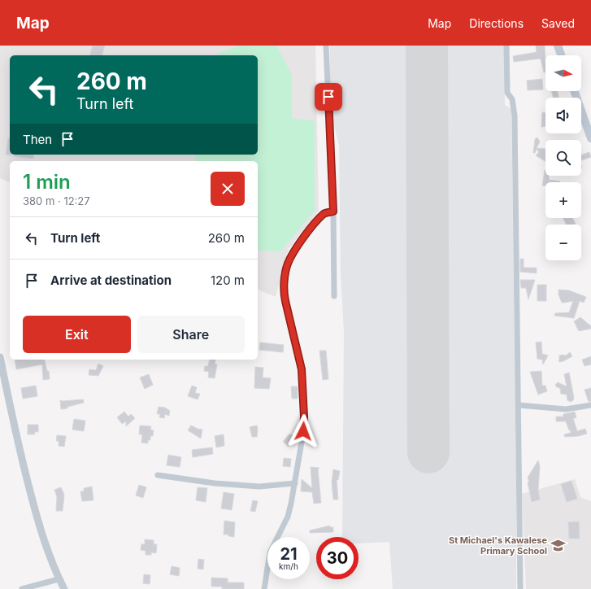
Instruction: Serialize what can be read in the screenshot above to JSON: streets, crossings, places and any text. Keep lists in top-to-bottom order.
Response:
{
  "places": {
    "school or university": ["St Michael's Kawalese Primary School"]
  },
  "north": "right",
  "page": {
    "header": "Map",
    "nav": ["Map", "Directions", "Saved"],
    "map_buttons": ["+", "−"],
    "turn": ["260 m", "Turn left"],
    "then": "Then",
    "heading": ["1 min", "380 m · 12:27"],
    "list": [
      {
        "name": "Turn left",
        "value": "260 m"
      },
      {
        "name": "Arrive at destination",
        "value": "120 m"
      }
    ],
    "buttons": ["Exit", "Share"],
    "speed": "21 km/h",
    "limit": "30"
  }
}
